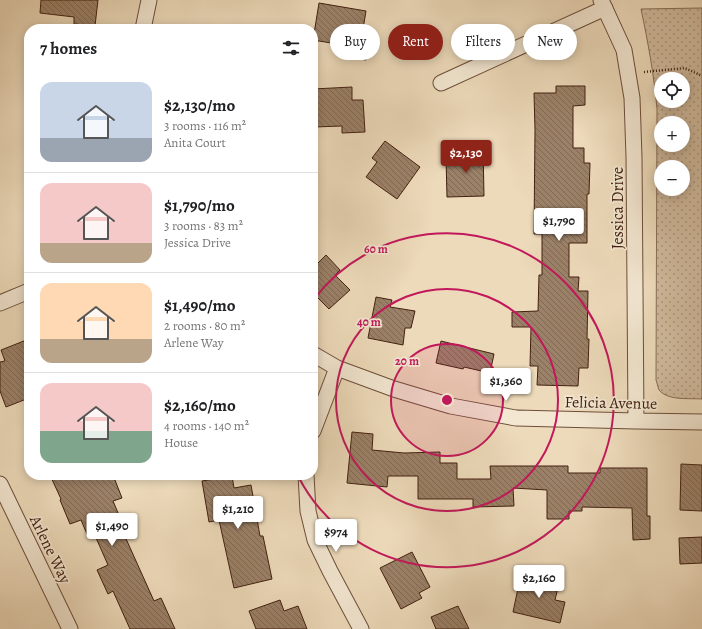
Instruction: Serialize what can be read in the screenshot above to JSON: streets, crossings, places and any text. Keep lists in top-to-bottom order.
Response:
{
  "streets": {
    "street": ["Jessica Drive", "Felicia Avenue", "Arlene Way"]
  },
  "crossings": [
    ["Jessica Drive", "Felicia Avenue"]
  ],
  "page": {
    "chip": [
      "Buy",
      "Rent",
      "Filters",
      "New"
    ],
    "heading": "7 homes",
    "map_buttons": ["+", "−"],
    "list": [
      {
        "name": "$2,130/mo",
        "note": "3 rooms · 116 m² · Anita Court"
      },
      {
        "name": "$1,790/mo",
        "note": "3 rooms · 83 m² · Jessica Drive"
      },
      {
        "name": "$1,490/mo",
        "note": "2 rooms · 80 m² · Arlene Way"
      },
      {
        "name": "$2,160/mo",
        "note": "4 rooms · 140 m² · House"
      }
    ],
    "price": [
      "$2,130",
      "$1,790",
      "$1,360",
      "$1,210",
      "$1,490",
      "$974",
      "$2,160"
    ]
  },
  "rings": ["60 m", "40 m", "20 m"]
}
